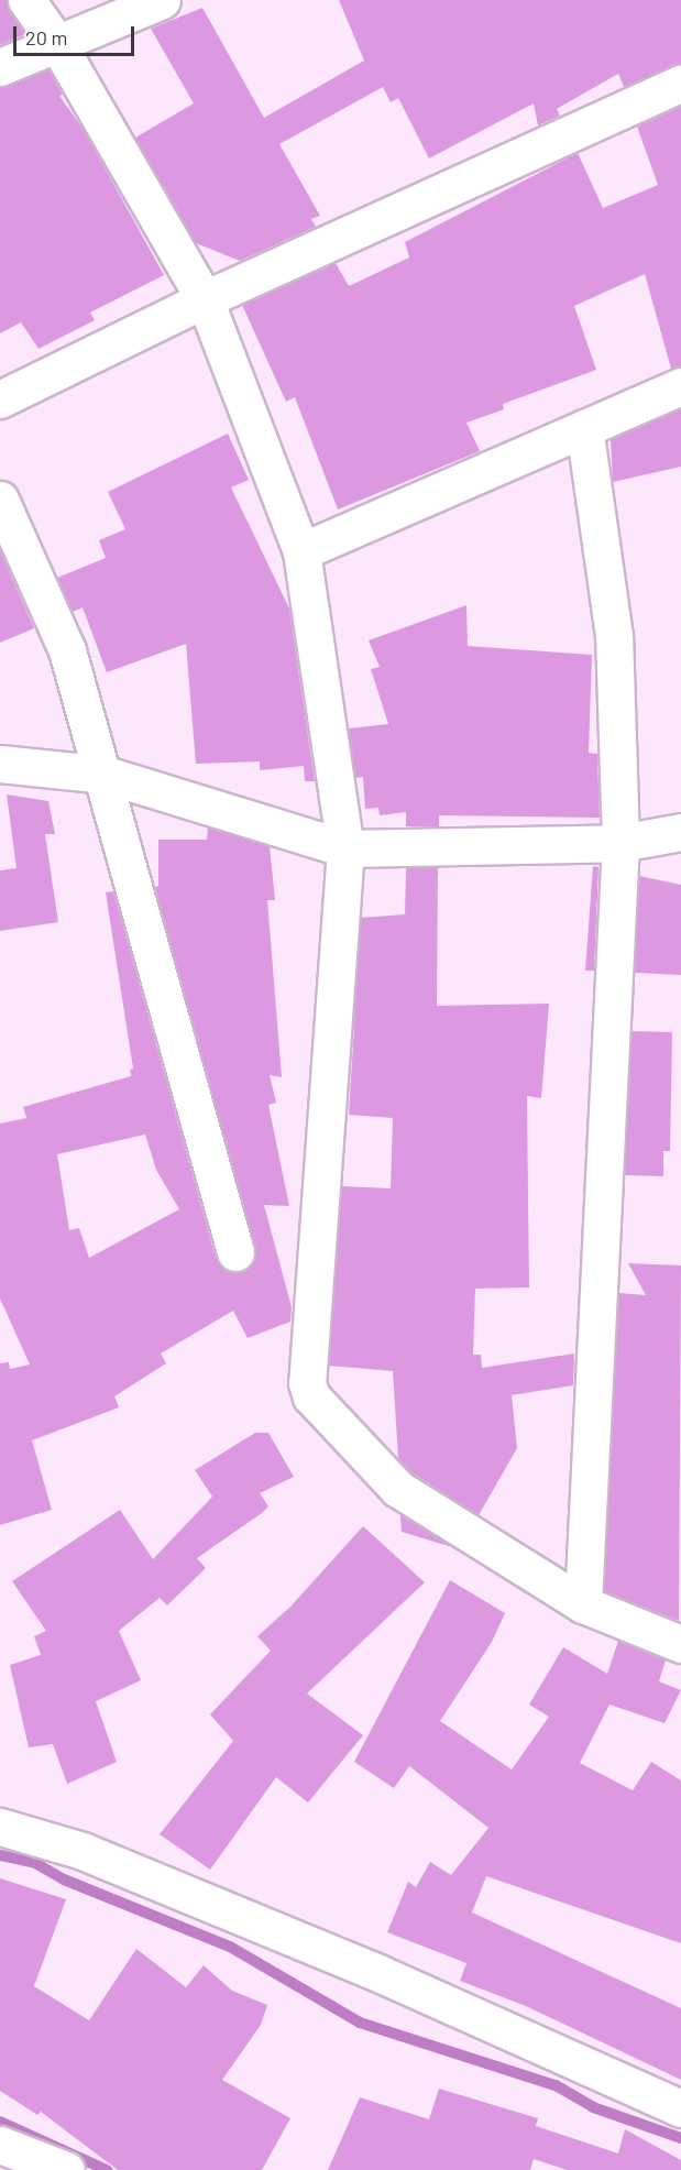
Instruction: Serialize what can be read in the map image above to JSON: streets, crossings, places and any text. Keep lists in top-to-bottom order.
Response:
{
  "scale_bar": "20 m"
}
